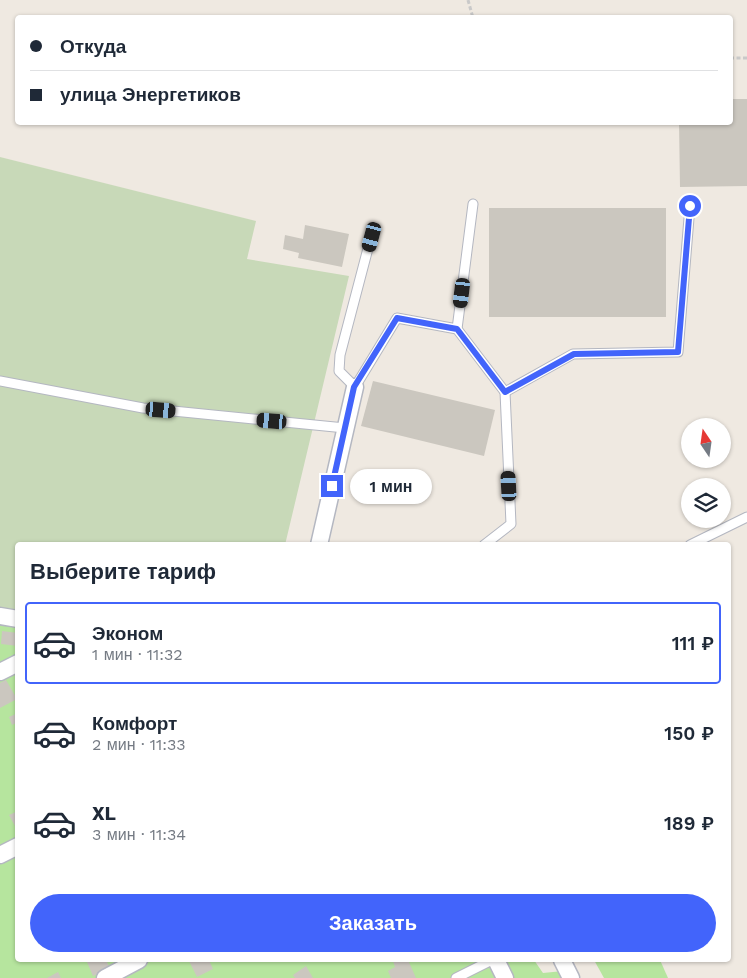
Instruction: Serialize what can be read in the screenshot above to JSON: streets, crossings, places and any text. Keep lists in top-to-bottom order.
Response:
{
  "north": "top",
  "page": {
    "banner": ["Откуда", "улица Энергетиков"],
    "bubble": "1 мин",
    "heading": "Выберите тариф",
    "list": [
      {
        "name": "Эконом",
        "note": "1 мин · 11:32",
        "value": "111 ₽"
      },
      {
        "name": "Комфорт",
        "note": "2 мин · 11:33",
        "value": "150 ₽"
      },
      {
        "name": "XL",
        "note": "3 мин · 11:34",
        "value": "189 ₽"
      }
    ],
    "buttons": "Заказать"
  }
}
